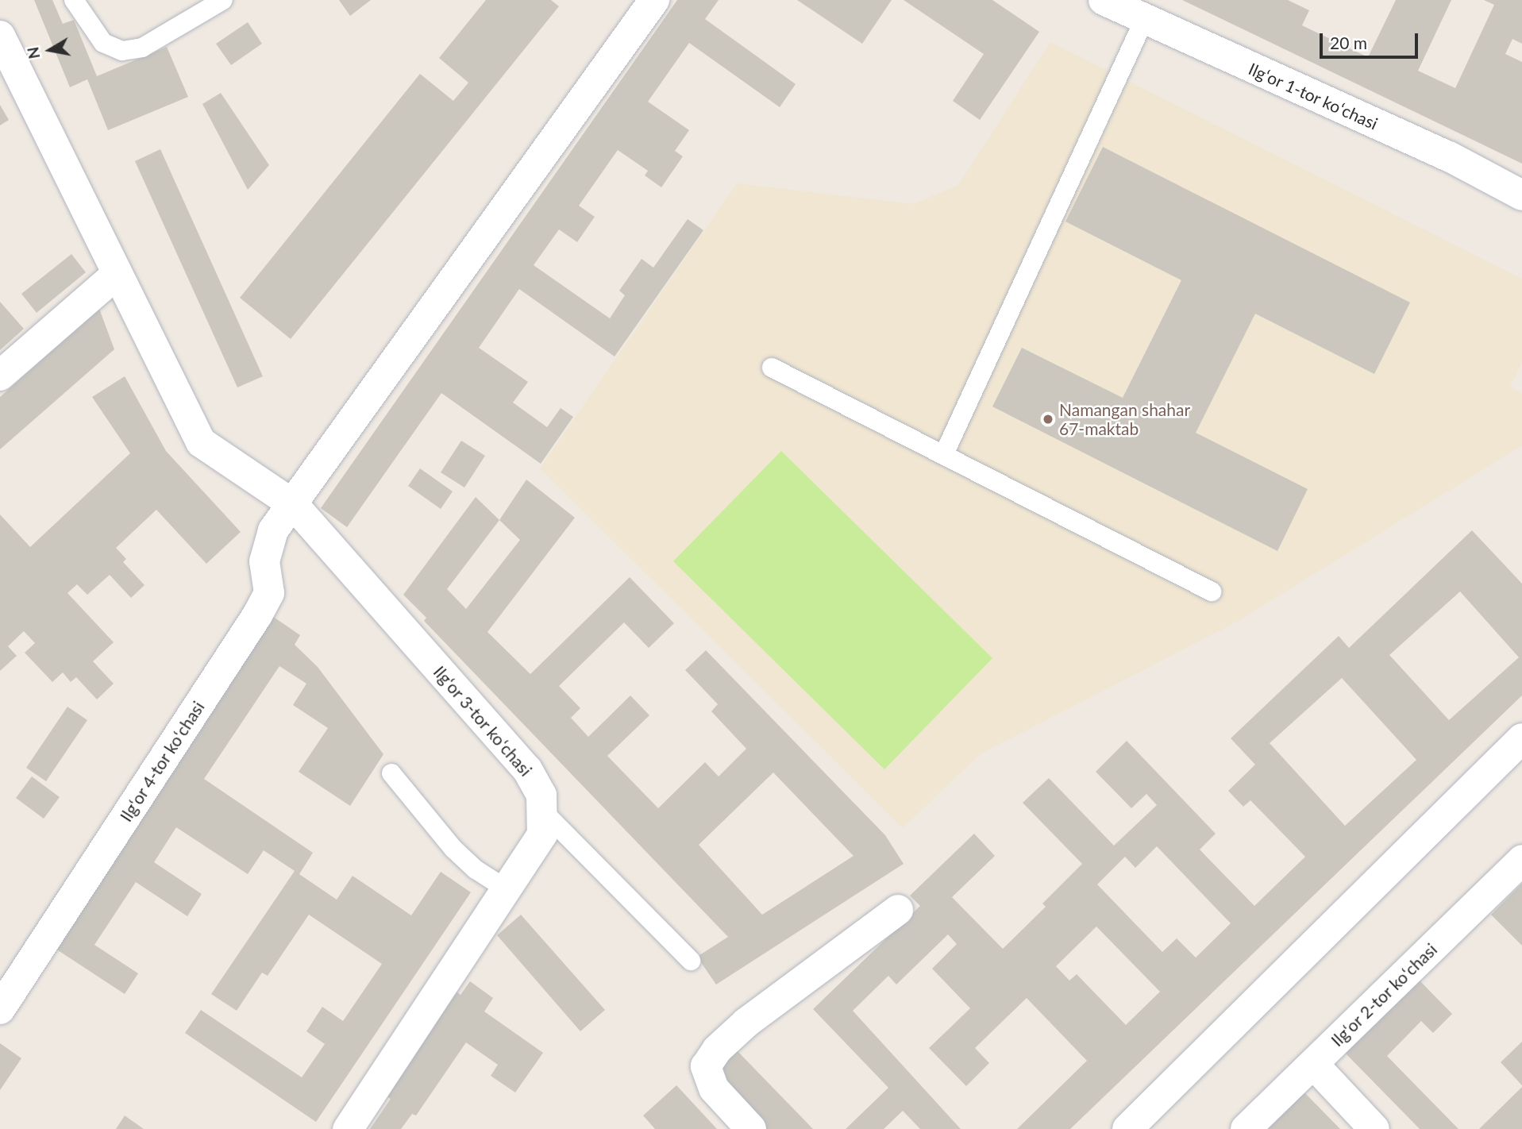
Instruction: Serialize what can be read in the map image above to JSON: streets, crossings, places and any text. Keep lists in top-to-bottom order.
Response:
{
  "streets": {
    "street": [
      "Ilgʻor 1-tor koʻchasi",
      "Ilgʻor 3-tor koʻchasi",
      "Ilgʻor 4-tor koʻchasi",
      "Ilgʻor 2-tor koʻchasi"
    ]
  },
  "crossings": [
    ["Ilgʻor 3-tor koʻchasi", "Ilgʻor 4-tor koʻchasi"]
  ],
  "places": ["Namangan shahar 67-maktab"],
  "scale_bar": "20 m",
  "north": "left"
}
